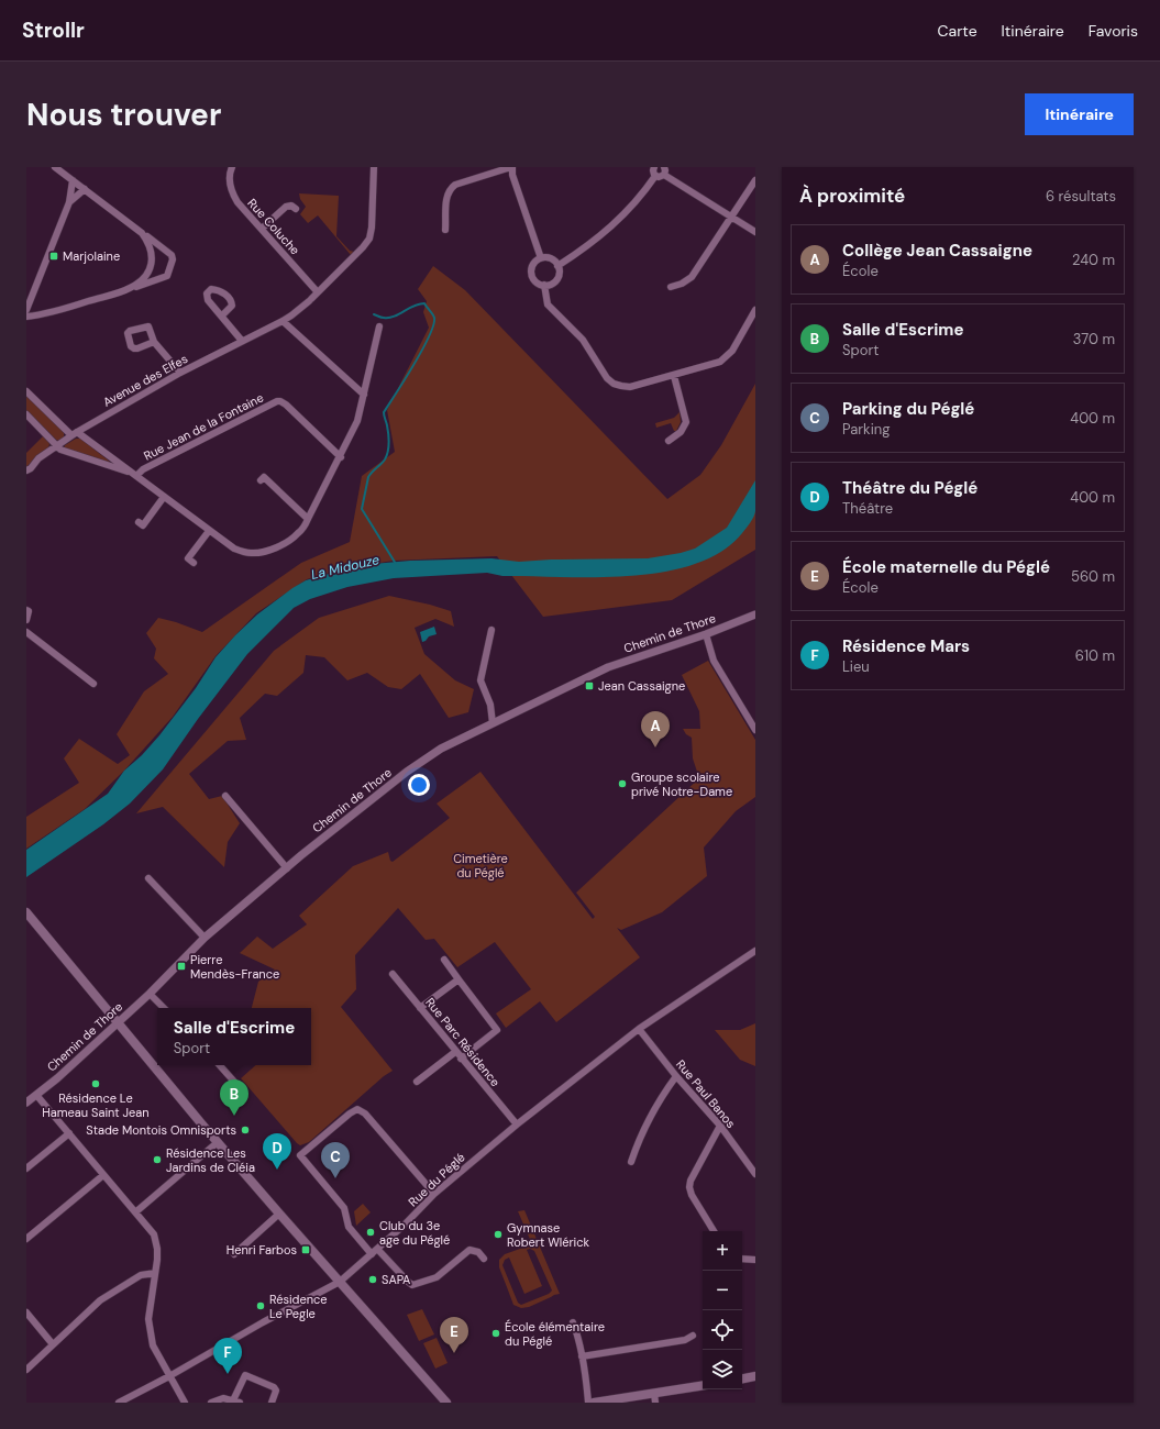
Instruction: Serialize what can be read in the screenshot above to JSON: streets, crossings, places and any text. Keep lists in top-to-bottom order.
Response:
{
  "streets": {
    "street": [
      "Rue Coluche",
      "Avenue des Elfes",
      "Rue Jean de la Fontaine",
      "Chemin de Thore",
      "Rue Parc Résidence",
      "Rue Paul Banos",
      "Rue du Péglé"
    ]
  },
  "crossings": [
    ["Rue Coluche", "Avenue des Elfes"],
    ["Rue Parc Résidence", "Rue du Péglé"],
    ["Rue Paul Banos", "Rue du Péglé"]
  ],
  "water": ["La Midouze"],
  "parks": ["Cimetière du Péglé"],
  "places": {
    "transit": [
      "Marjolaine",
      "Jean Cassaigne",
      "Pierre Mendès-France",
      "Henri Farbos"
    ],
    "other": [
      "Groupe scolaire privé Notre-Dame",
      "Résidence Le Hameau Saint Jean",
      "Stade Montois Omnisports",
      "Résidence Les Jardins de Cléia",
      "Club du 3e age du Péglé",
      "Gymnase Robert Wlérick",
      "SAPA",
      "Résidence Le Pegle",
      "École élémentaire du Péglé"
    ]
  },
  "page": {
    "header": "Strollr",
    "nav": ["Carte", "Itinéraire", "Favoris"],
    "buttons": "Itinéraire",
    "title": "Nous trouver",
    "heading": ["À proximité", "6 résultats"],
    "list": [
      {
        "mark": "A",
        "name": "Collège Jean Cassaigne",
        "note": "École",
        "value": "240 m"
      },
      {
        "mark": "B",
        "name": "Salle d'Escrime",
        "note": "Sport",
        "value": "370 m"
      },
      {
        "mark": "C",
        "name": "Parking du Péglé",
        "note": "Parking",
        "value": "400 m"
      },
      {
        "mark": "D",
        "name": "Théâtre du Péglé",
        "note": "Théâtre",
        "value": "400 m"
      },
      {
        "mark": "E",
        "name": "École maternelle du Péglé",
        "note": "École",
        "value": "560 m"
      },
      {
        "mark": "F",
        "name": "Résidence Mars",
        "note": "Lieu",
        "value": "610 m"
      }
    ],
    "pins": [
      "A",
      "B",
      "D",
      "C",
      "E",
      "F"
    ],
    "popup": ["Salle d'Escrime", "Sport"],
    "map_buttons": ["+", "−"]
  }
}
